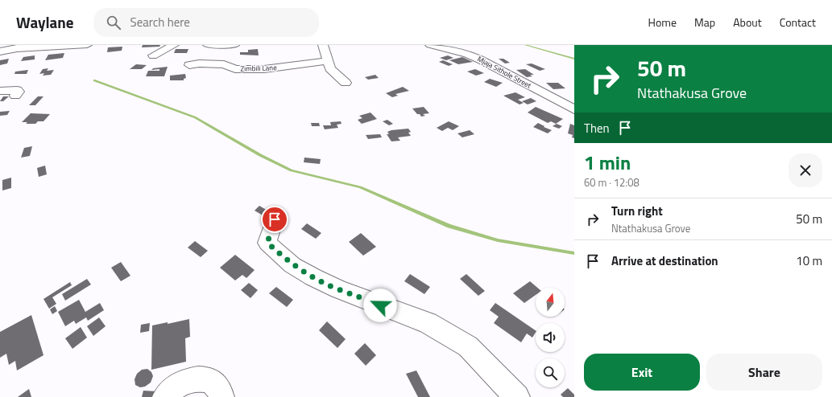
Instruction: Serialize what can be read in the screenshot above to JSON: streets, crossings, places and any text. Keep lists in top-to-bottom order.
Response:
{
  "streets": {
    "street": ["Zimbili Lane", "Mjaja Sithole Street"]
  },
  "north": "top",
  "page": {
    "header": "Waylane",
    "search": "Search here",
    "nav": [
      "Home",
      "Map",
      "About",
      "Contact"
    ],
    "turn": ["50 m", "Ntathakusa Grove"],
    "then": "Then",
    "heading": ["1 min", "60 m · 12:08"],
    "list": [
      {
        "name": "Turn right",
        "note": "Ntathakusa Grove",
        "value": "50 m"
      },
      {
        "name": "Arrive at destination",
        "value": "10 m"
      }
    ],
    "buttons": ["Exit", "Share"]
  }
}
